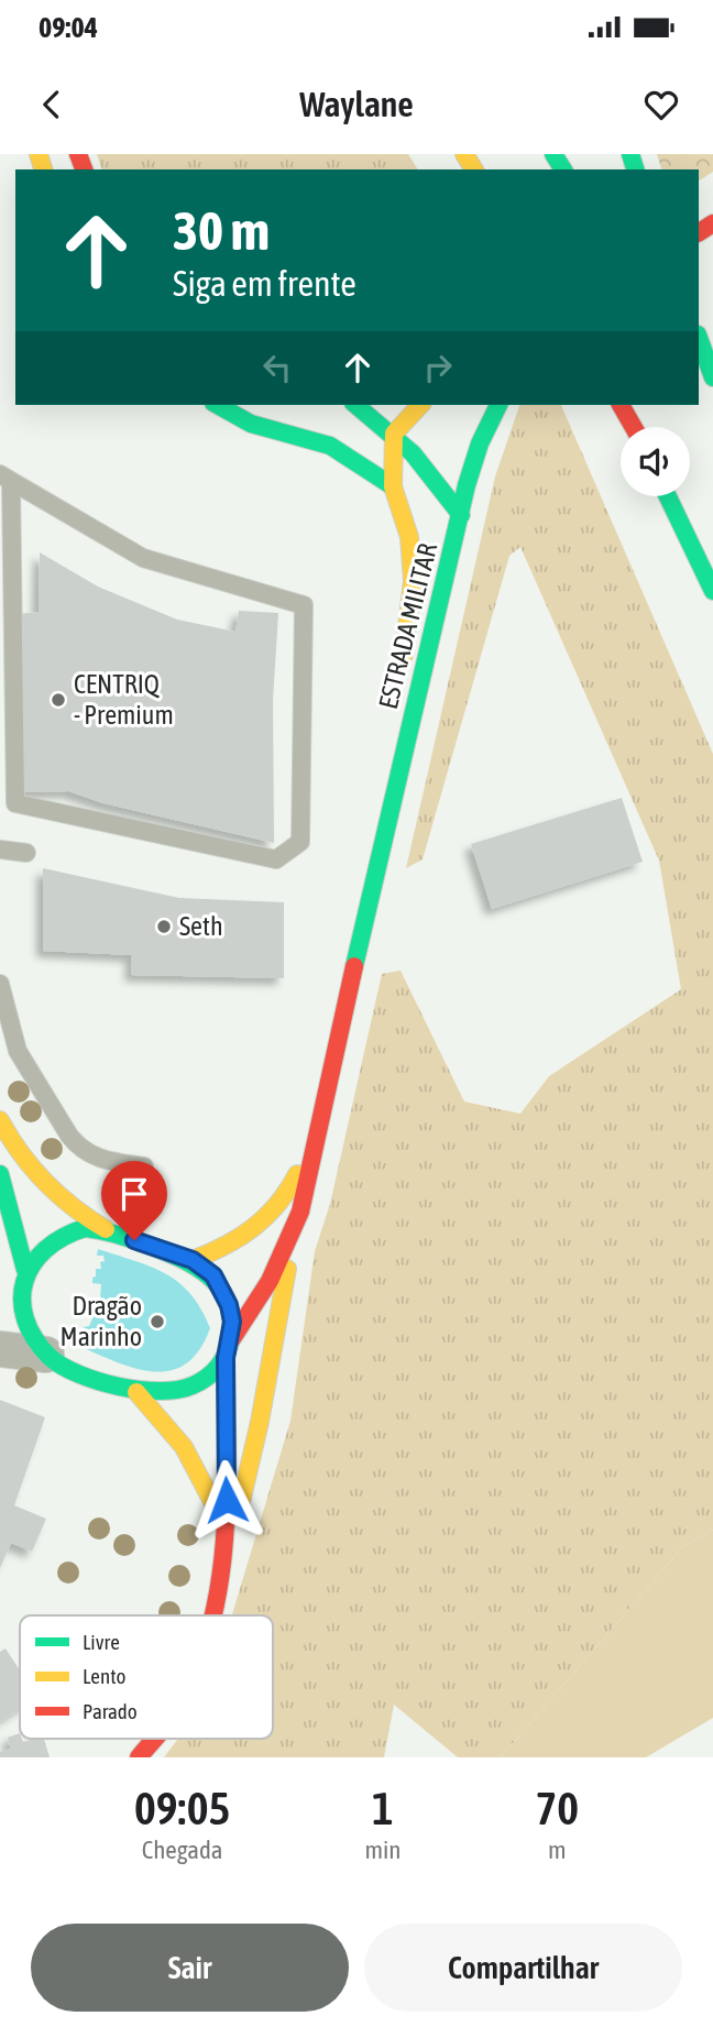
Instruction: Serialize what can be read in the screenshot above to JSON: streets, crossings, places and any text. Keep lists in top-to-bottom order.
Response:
{
  "streets": {
    "main road": ["ESTRADA MILITAR"]
  },
  "places": ["CENTRIQ - Premium", "Seth", "Dragão Marinho"],
  "legend": ["Livre", "Lento", "Parado"],
  "page": {
    "status": "09:04",
    "header": "Waylane",
    "turn": ["30 m", "Siga em frente"],
    "eta": [
      "09:05",
      "Chegada",
      "1",
      "min",
      "70",
      "m"
    ],
    "buttons": ["Sair", "Compartilhar"]
  }
}
